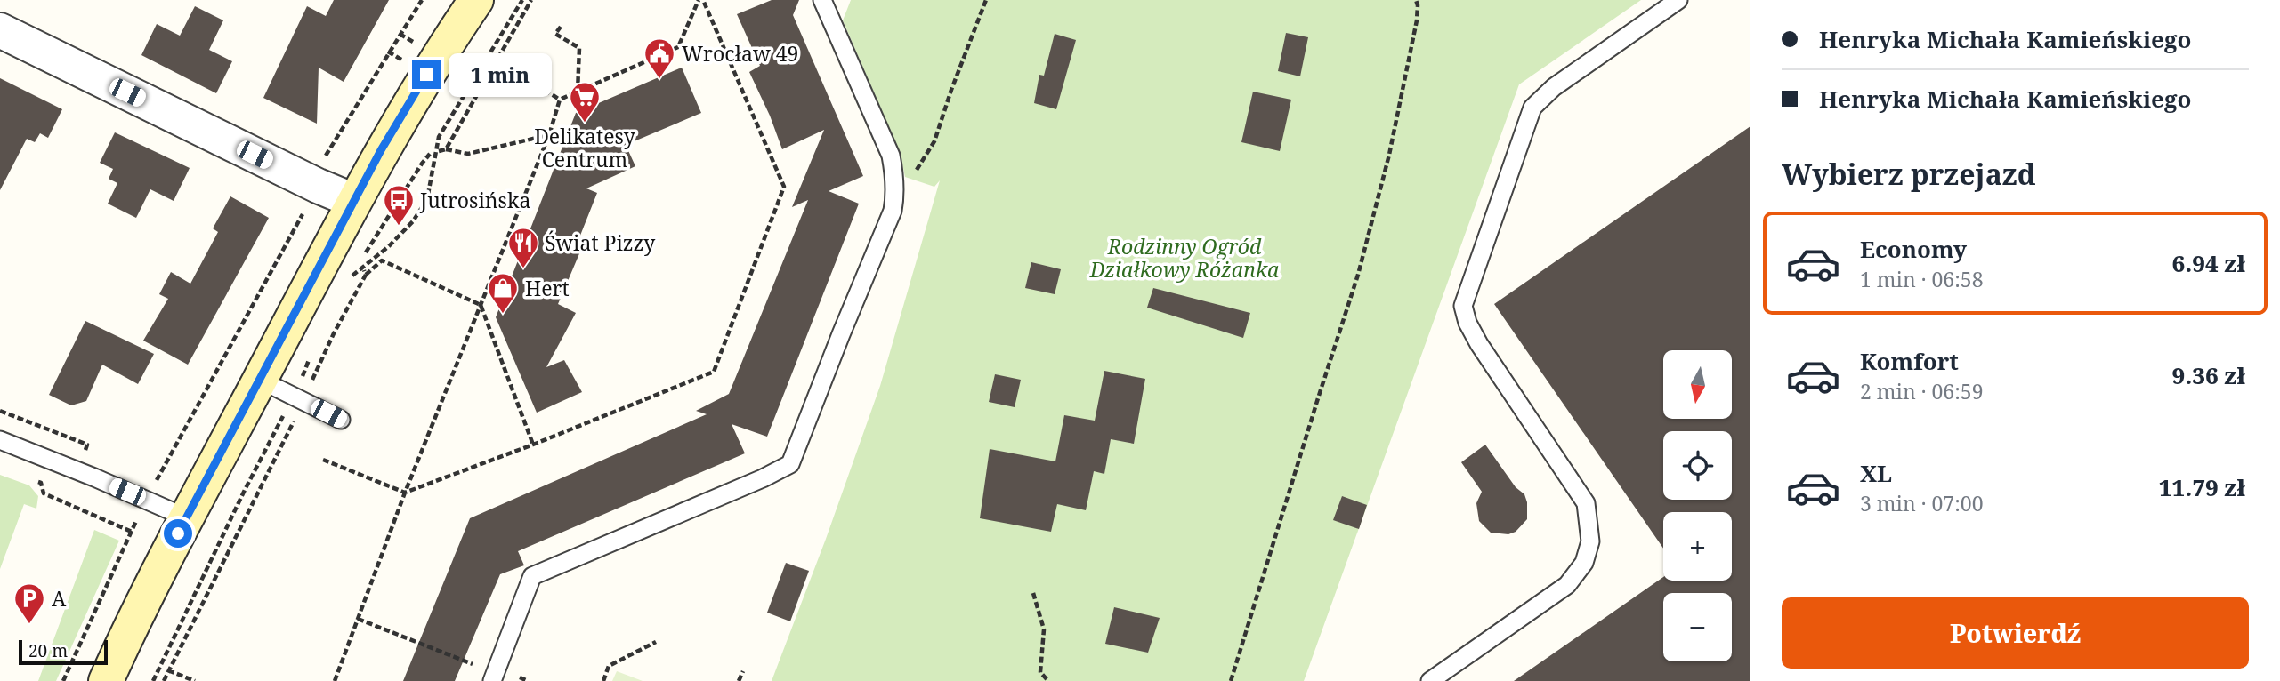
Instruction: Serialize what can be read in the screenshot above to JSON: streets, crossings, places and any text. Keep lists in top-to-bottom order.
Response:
{
  "parks": ["Rodzinny Ogród Działkowy Różanka"],
  "places": {
    "public building": ["Wrocław 49"],
    "supermarket": ["Delikatesy Centrum"],
    "bus stop": ["Jutrosińska"],
    "restaurant": ["Świat Pizzy"],
    "shop": ["Hert"],
    "parking": ["A"]
  },
  "scale_bar": "20 m",
  "north": "bottom",
  "page": {
    "banner": ["Henryka Michała Kamieńskiego", "Henryka Michała Kamieńskiego"],
    "bubble": "1 min",
    "heading": "Wybierz przejazd",
    "list": [
      {
        "name": "Economy",
        "note": "1 min · 06:58",
        "value": "6.94 zł"
      },
      {
        "name": "Komfort",
        "note": "2 min · 06:59",
        "value": "9.36 zł"
      },
      {
        "name": "XL",
        "note": "3 min · 07:00",
        "value": "11.79 zł"
      }
    ],
    "map_buttons": ["+", "−"],
    "buttons": "Potwierdź",
    "scale": "20 m"
  }
}
